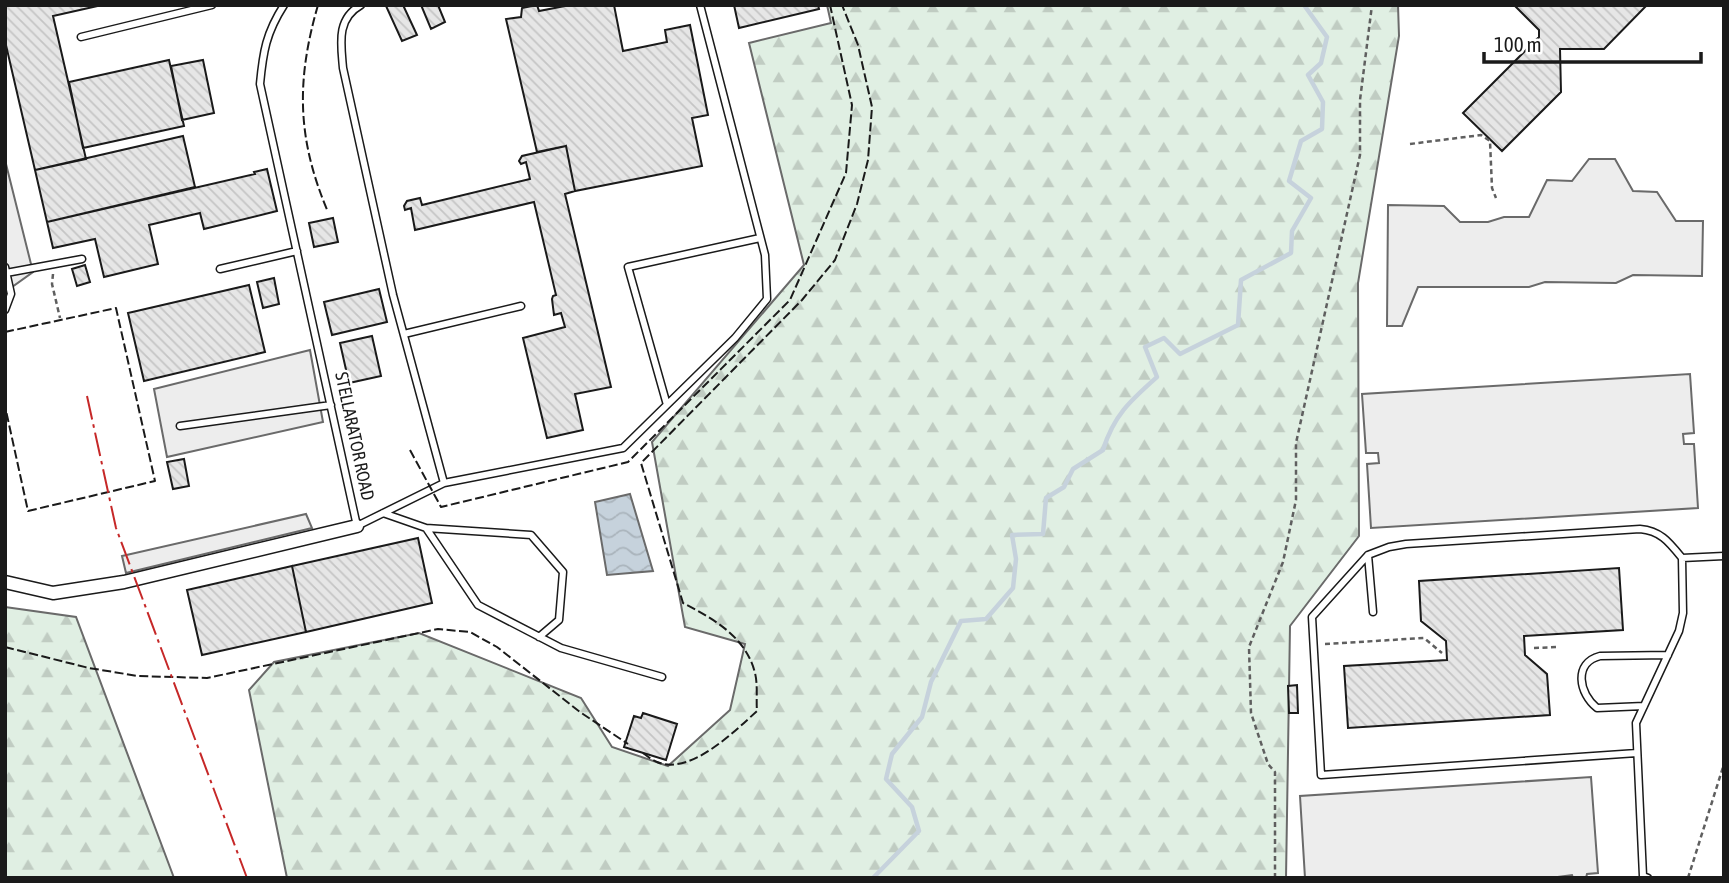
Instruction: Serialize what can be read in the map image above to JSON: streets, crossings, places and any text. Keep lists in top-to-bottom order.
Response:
{
  "streets": {
    "street": ["STELLARATOR ROAD"]
  },
  "scale_bar": "100 m"
}
